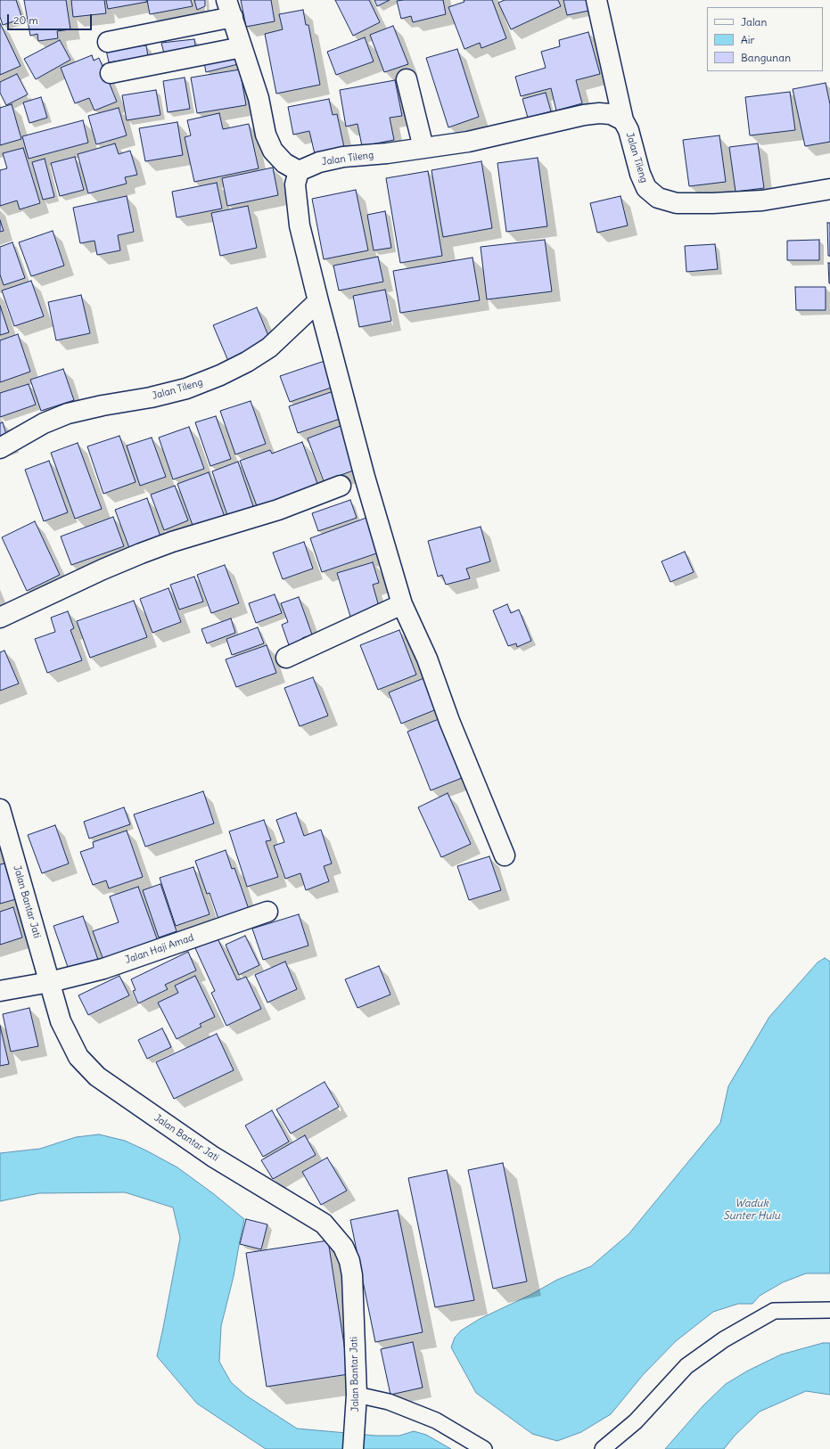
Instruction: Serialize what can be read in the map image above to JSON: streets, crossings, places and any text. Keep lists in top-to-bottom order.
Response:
{
  "streets": {
    "street": ["Jalan Tileng", "Jalan Bantar Jati", "Jalan Haji Amad"]
  },
  "crossings": [
    ["Jalan Bantar Jati", "Jalan Haji Amad"]
  ],
  "water": ["Waduk Sunter Hulu"],
  "legend": ["Jalan", "Air", "Bangunan"],
  "scale_bar": "20 m"
}
